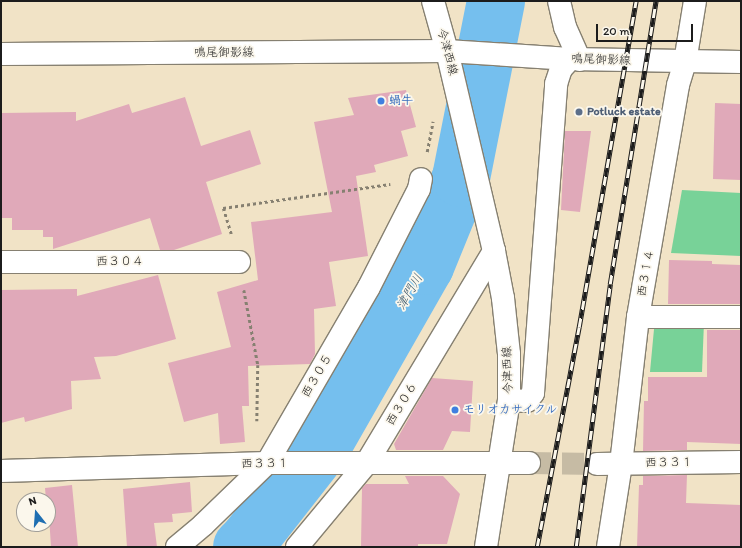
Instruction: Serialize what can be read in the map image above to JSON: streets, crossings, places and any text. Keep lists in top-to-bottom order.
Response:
{
  "streets": {
    "street": [
      "今津西線",
      "鳴尾御影線",
      "西３０４",
      "西３１４",
      "西３０５",
      "西３０６",
      "西３３１"
    ]
  },
  "crossings": [
    ["今津西線", "鳴尾御影線"],
    ["今津西線", "西３０６"],
    ["今津西線", "西３３１"],
    ["鳴尾御影線", "西３１４"],
    ["西３１４", "西３３１"],
    ["西３０５", "西３３１"],
    ["西３０６", "西３３１"]
  ],
  "water": ["津門川"],
  "places": ["蝸牛", "Potluck estate", "モリオカサイクル"],
  "scale_bar": "20 m",
  "north": "top"
}
